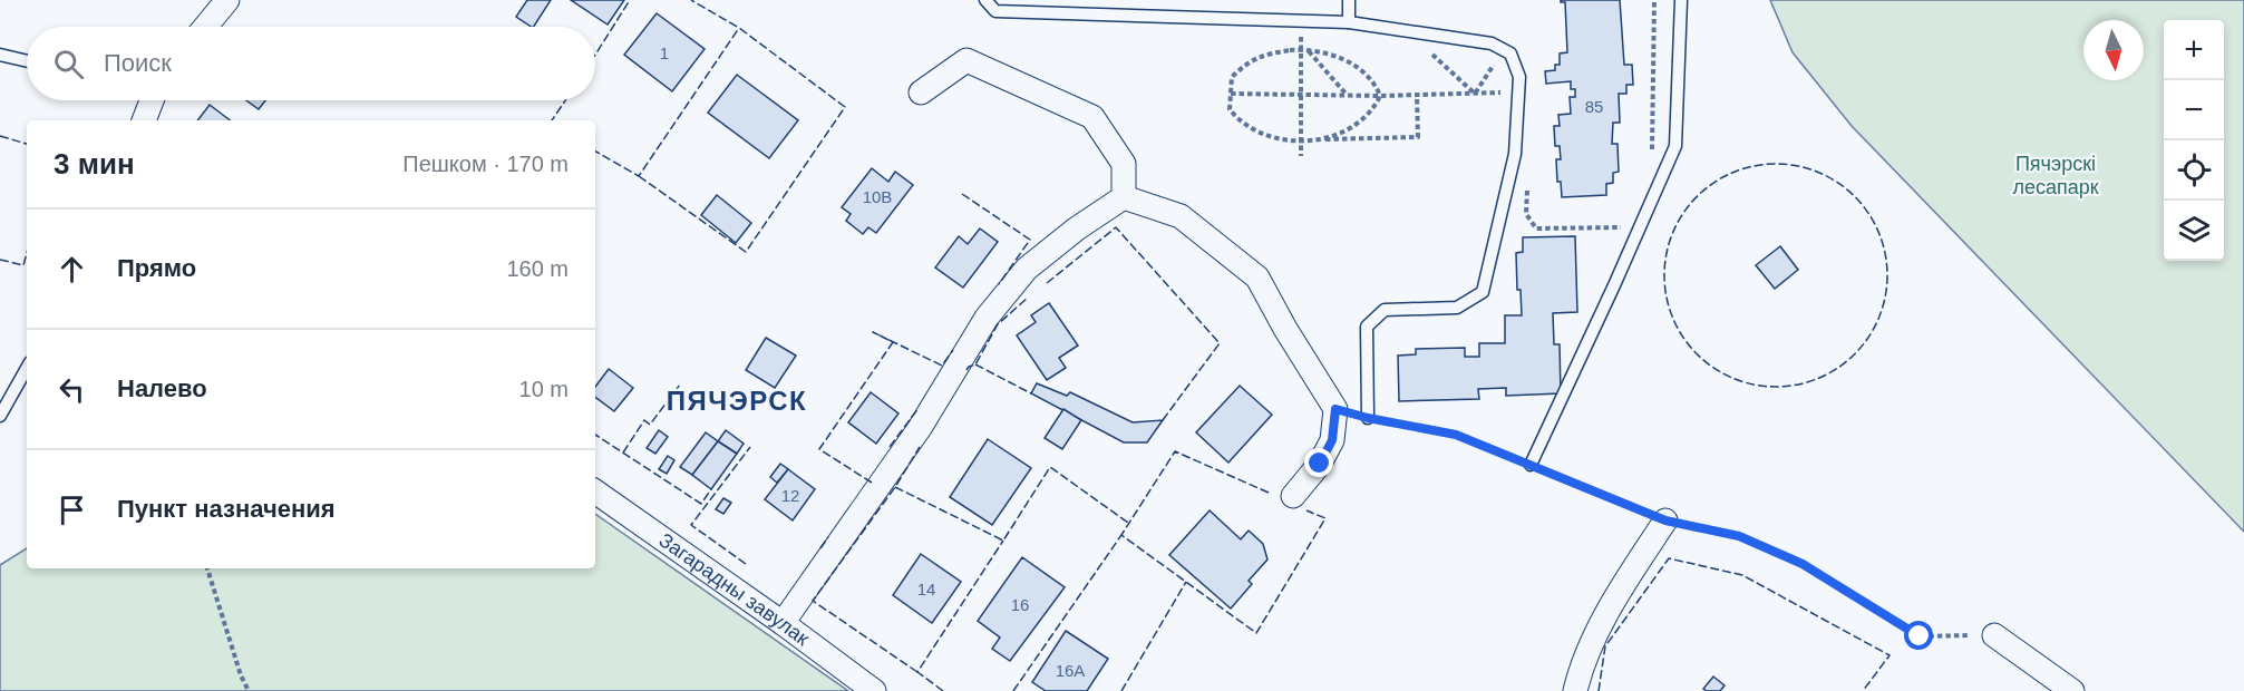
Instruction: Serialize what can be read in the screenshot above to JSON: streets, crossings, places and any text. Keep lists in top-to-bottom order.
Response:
{
  "streets": {
    "street": ["Загарадны завулак"]
  },
  "districts": ["ПЯЧЭРСК"],
  "parks": ["Пячэрскі лесапарк"],
  "house_numbers": [
    "1",
    "85",
    "10В",
    "12",
    "14",
    "16",
    "16А"
  ],
  "north": "bottom",
  "page": {
    "map_buttons": ["+", "−"],
    "search": "Поиск",
    "heading": ["3 мин", "Пешком · 170 m"],
    "list": [
      ["Прямо", "160 m"],
      ["Налево", "10 m"],
      "Пункт назначения"
    ]
  }
}
